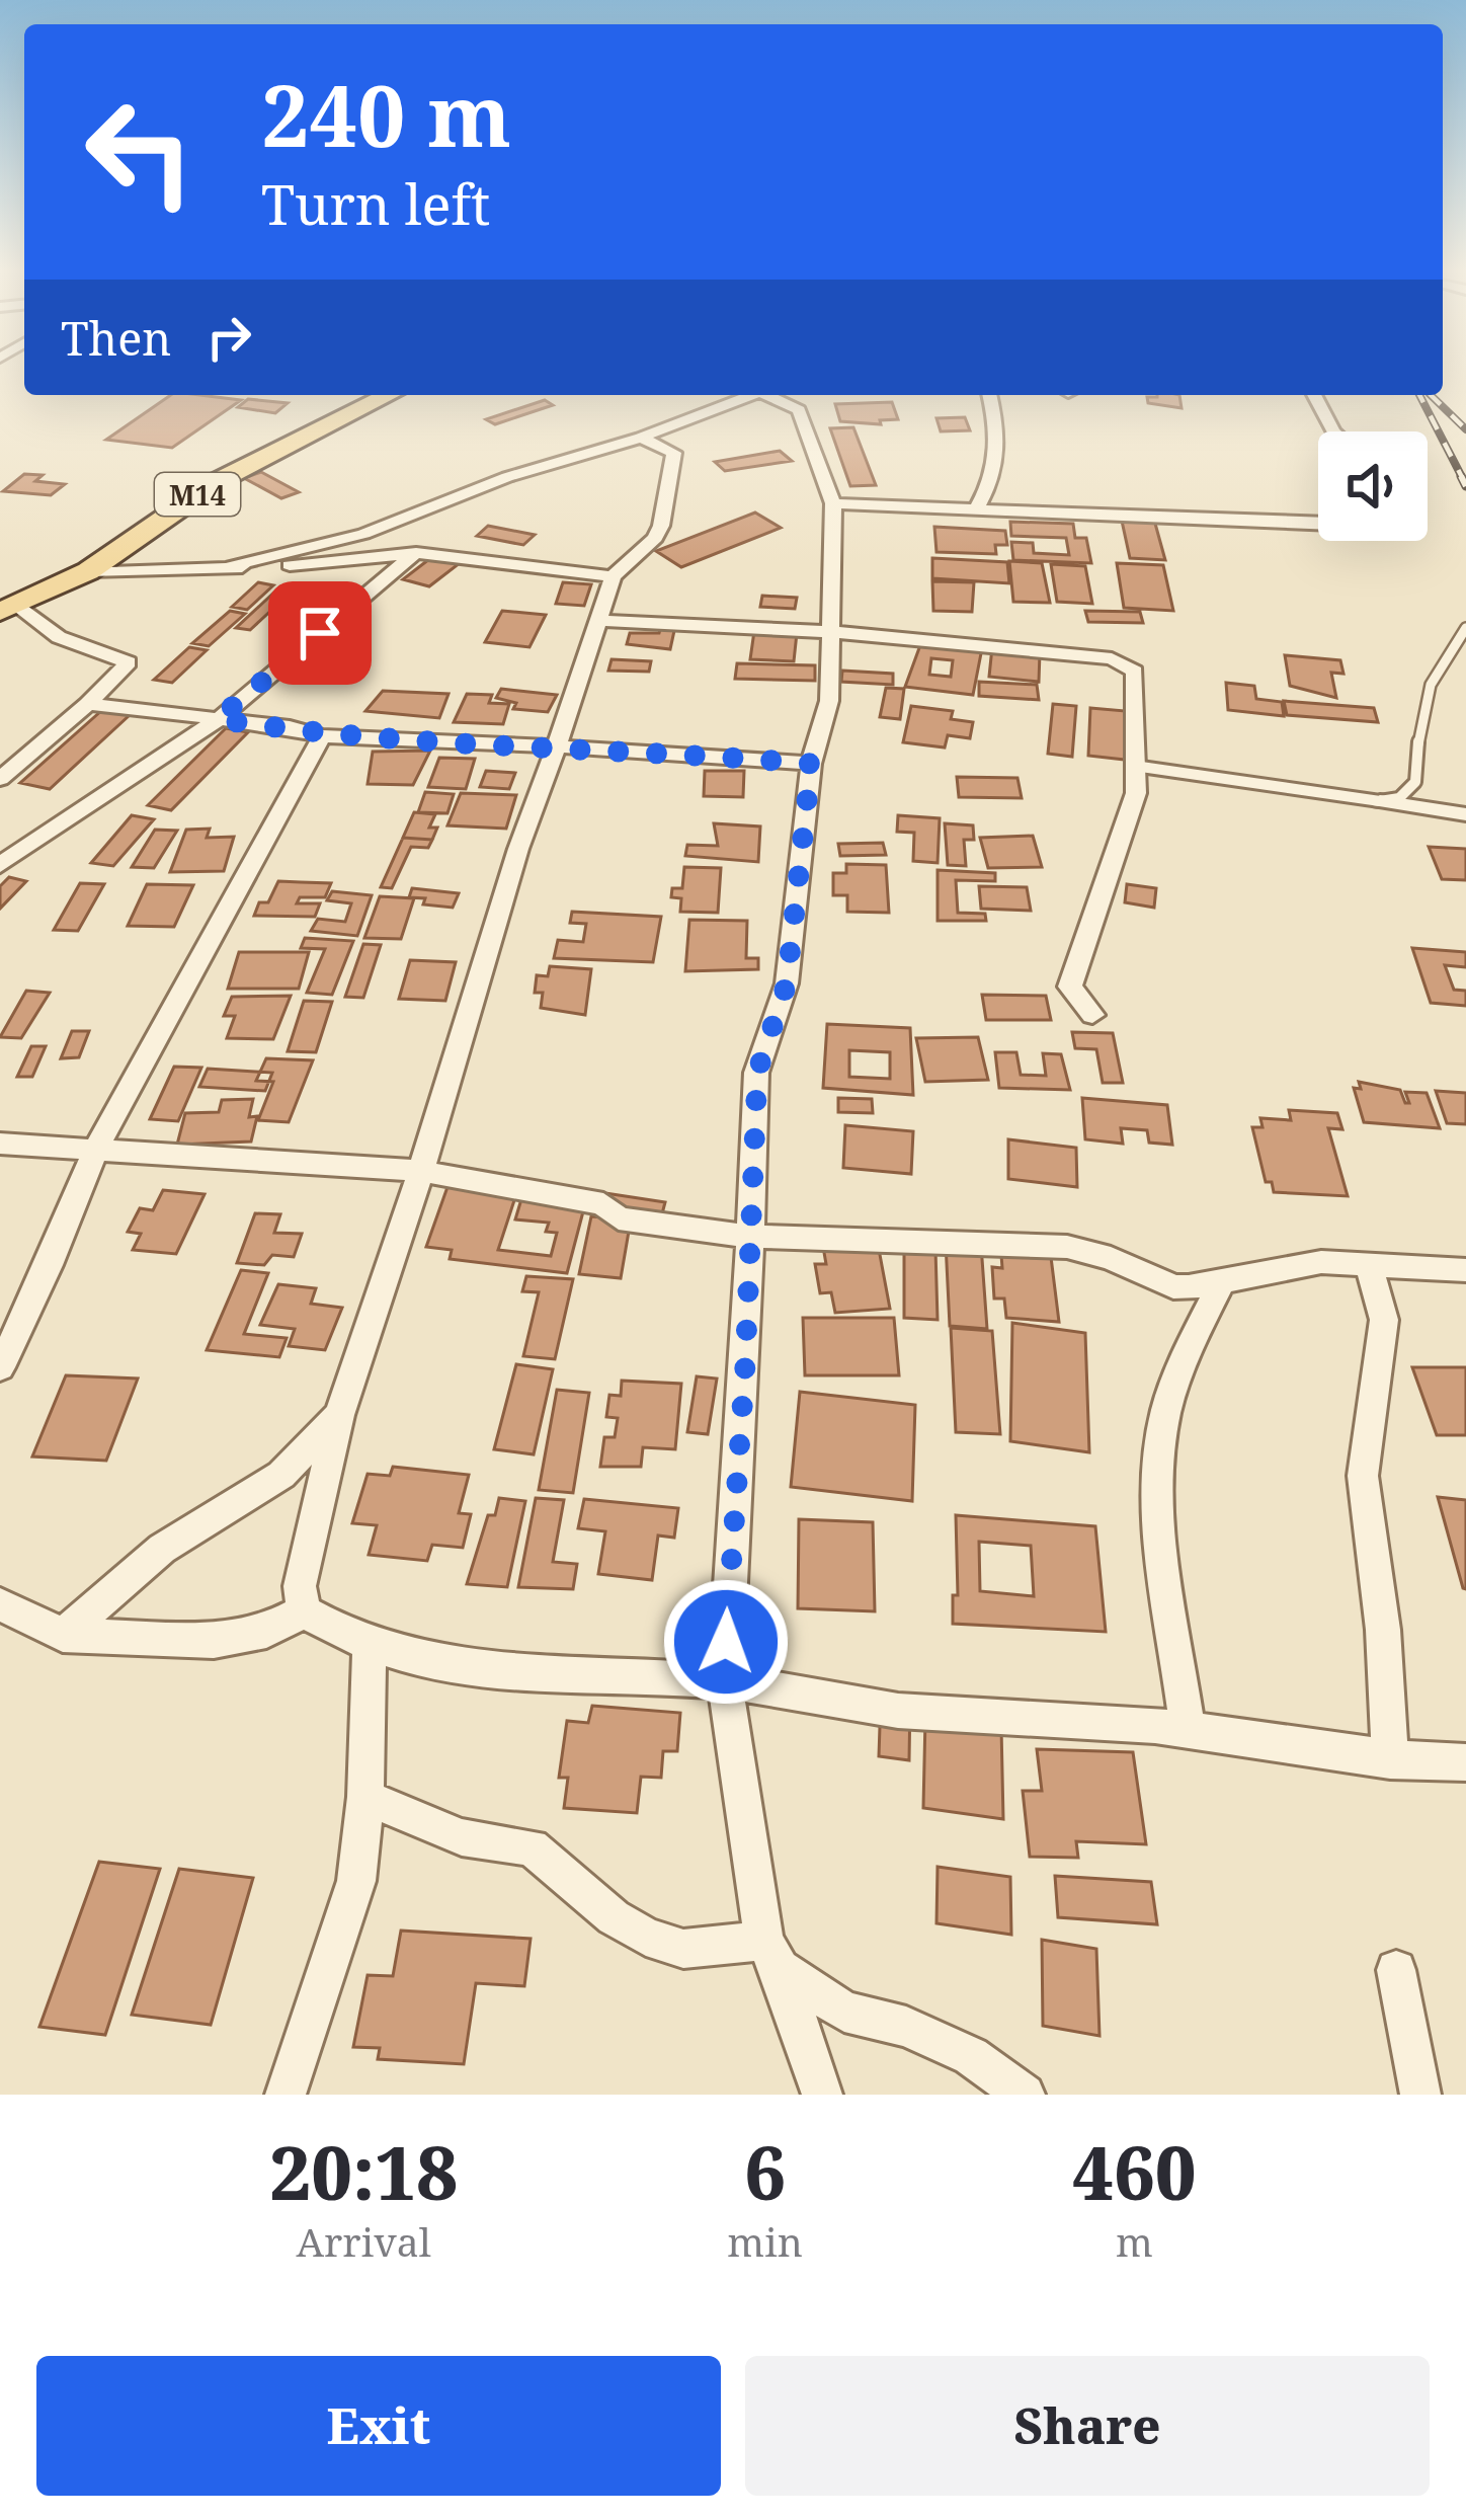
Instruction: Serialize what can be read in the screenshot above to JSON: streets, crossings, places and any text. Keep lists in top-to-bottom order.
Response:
{
  "streets": {
    "main road": ["M14"]
  },
  "page": {
    "turn": ["240 m", "Turn left"],
    "then": "Then",
    "eta": [
      "20:18",
      "Arrival",
      "6",
      "min",
      "460",
      "m"
    ],
    "buttons": ["Exit", "Share"]
  }
}
